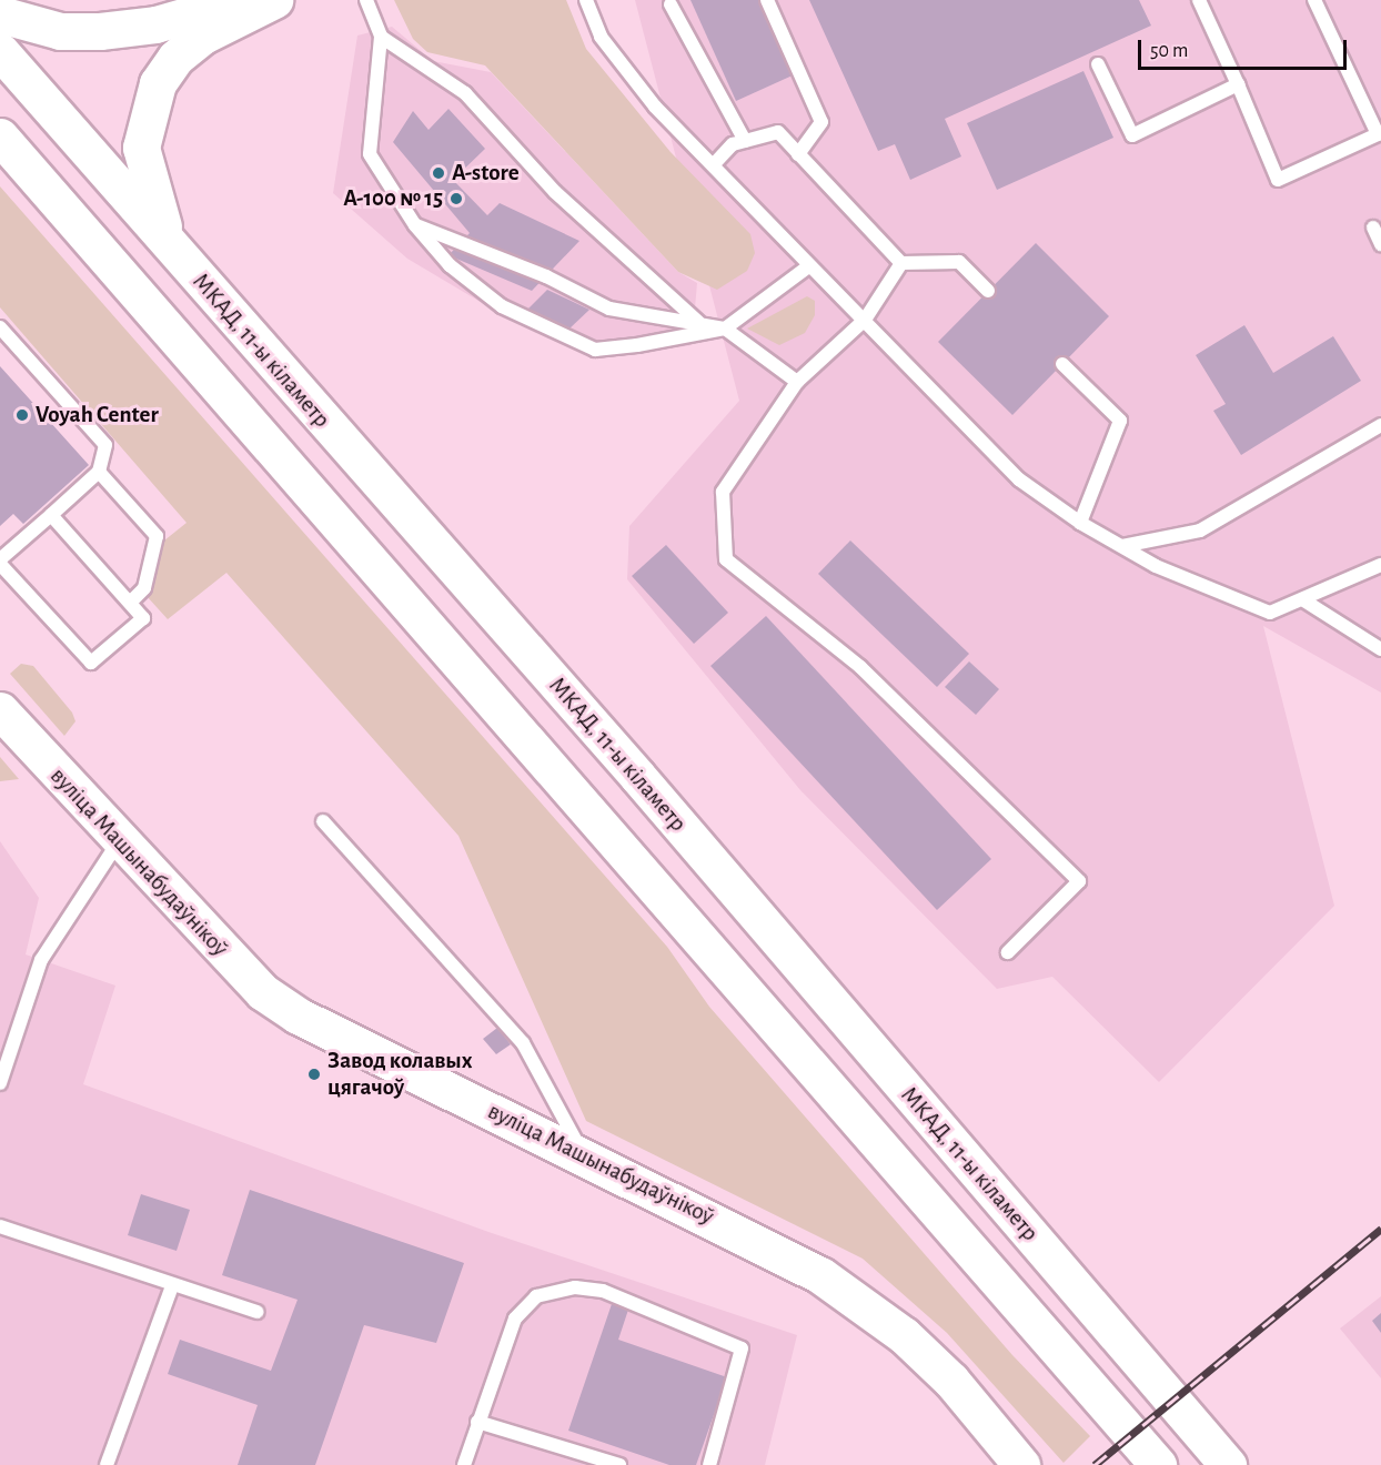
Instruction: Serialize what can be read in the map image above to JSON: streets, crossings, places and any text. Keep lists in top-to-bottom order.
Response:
{
  "streets": {
    "main road": ["МКАД, 11-ы кіламетр", "вуліца Машынабудаўнікоў"]
  },
  "places": [
    "А-store",
    "А-100 № 15",
    "Voyah Center",
    "Завод колавых цягачоў"
  ],
  "scale_bar": "50 m"
}
